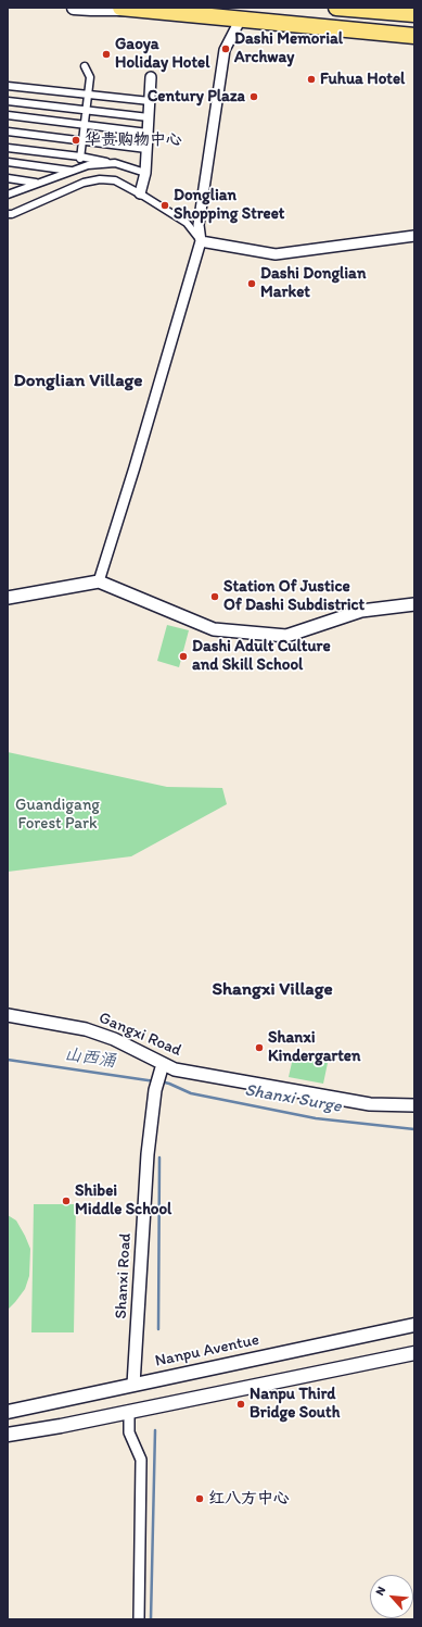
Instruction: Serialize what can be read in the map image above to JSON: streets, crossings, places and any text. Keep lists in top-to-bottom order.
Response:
{
  "streets": {
    "main road": ["Nanpu Aventue"],
    "street": ["Gangxi Road", "Shanxi Road"]
  },
  "crossings": [
    ["Gangxi Road", "Shanxi Road"],
    ["Shanxi Road", "Nanpu Aventue"]
  ],
  "districts": ["Donglian Village", "Shangxi Village"],
  "water": ["山西涌", "Shanxi Surge"],
  "parks": ["Guandigang Forest Park"],
  "places": [
    "Dashi Memorial Archway",
    "Gaoya Holiday Hotel",
    "Fuhua Hotel",
    "Century Plaza",
    "华贵购物中心",
    "Donglian Shopping Street",
    "Dashi Donglian Market",
    "Station Of Justice Of Dashi Subdistrict",
    "Dashi Adult Culture and Skill School",
    "Shanxi Kindergarten",
    "Shibei Middle School",
    "Nanpu Third Bridge South",
    "红八方中心"
  ],
  "north": "top left"
}
